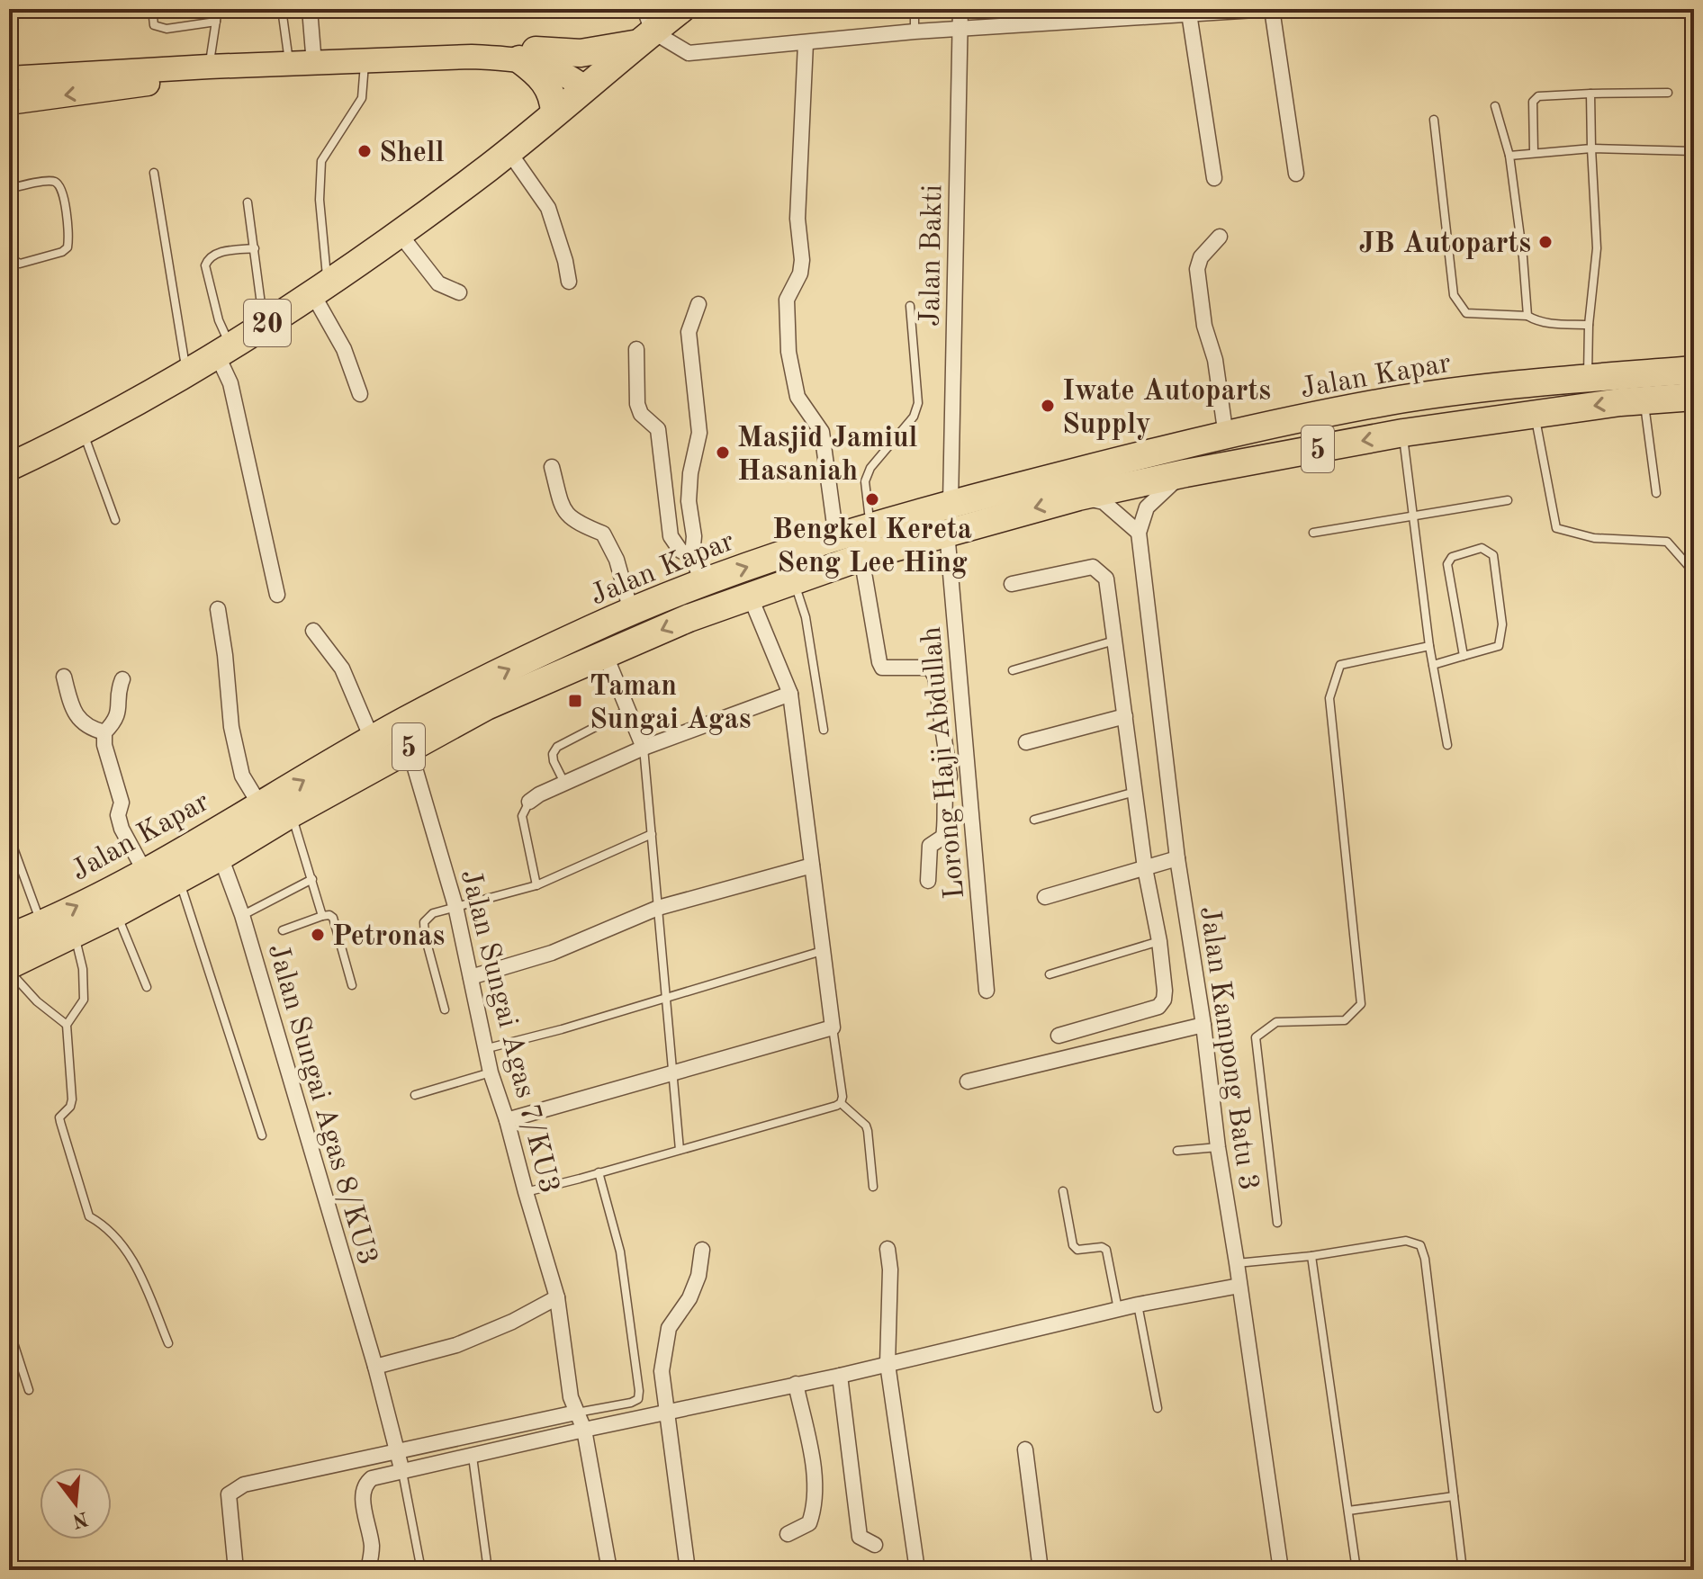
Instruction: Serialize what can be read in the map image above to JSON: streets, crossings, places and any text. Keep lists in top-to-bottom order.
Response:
{
  "streets": {
    "highway": ["20", "Jalan Kapar", "5"],
    "street": [
      "Jalan Bakti",
      "Lorong Haji Abdullah",
      "Jalan Sungai Agas 7/KU3",
      "Jalan Kampong Batu 3",
      "Jalan Sungai Agas 8/KU3"
    ]
  },
  "crossings": [
    ["Jalan Bakti", "Jalan Kapar"],
    ["Jalan Kapar", "Lorong Haji Abdullah"],
    ["Jalan Kapar", "Jalan Sungai Agas 7/KU3"],
    ["Jalan Kapar", "Jalan Sungai Agas 8/KU3"]
  ],
  "places": {
    "other": [
      "Shell",
      "JB Autoparts",
      "Iwate Autoparts Supply",
      "Masjid Jamiul Hasaniah",
      "Bengkel Kereta Seng Lee Hing",
      "Petronas"
    ],
    "transit": ["Taman Sungai Agas"]
  },
  "north": "bottom"
}
